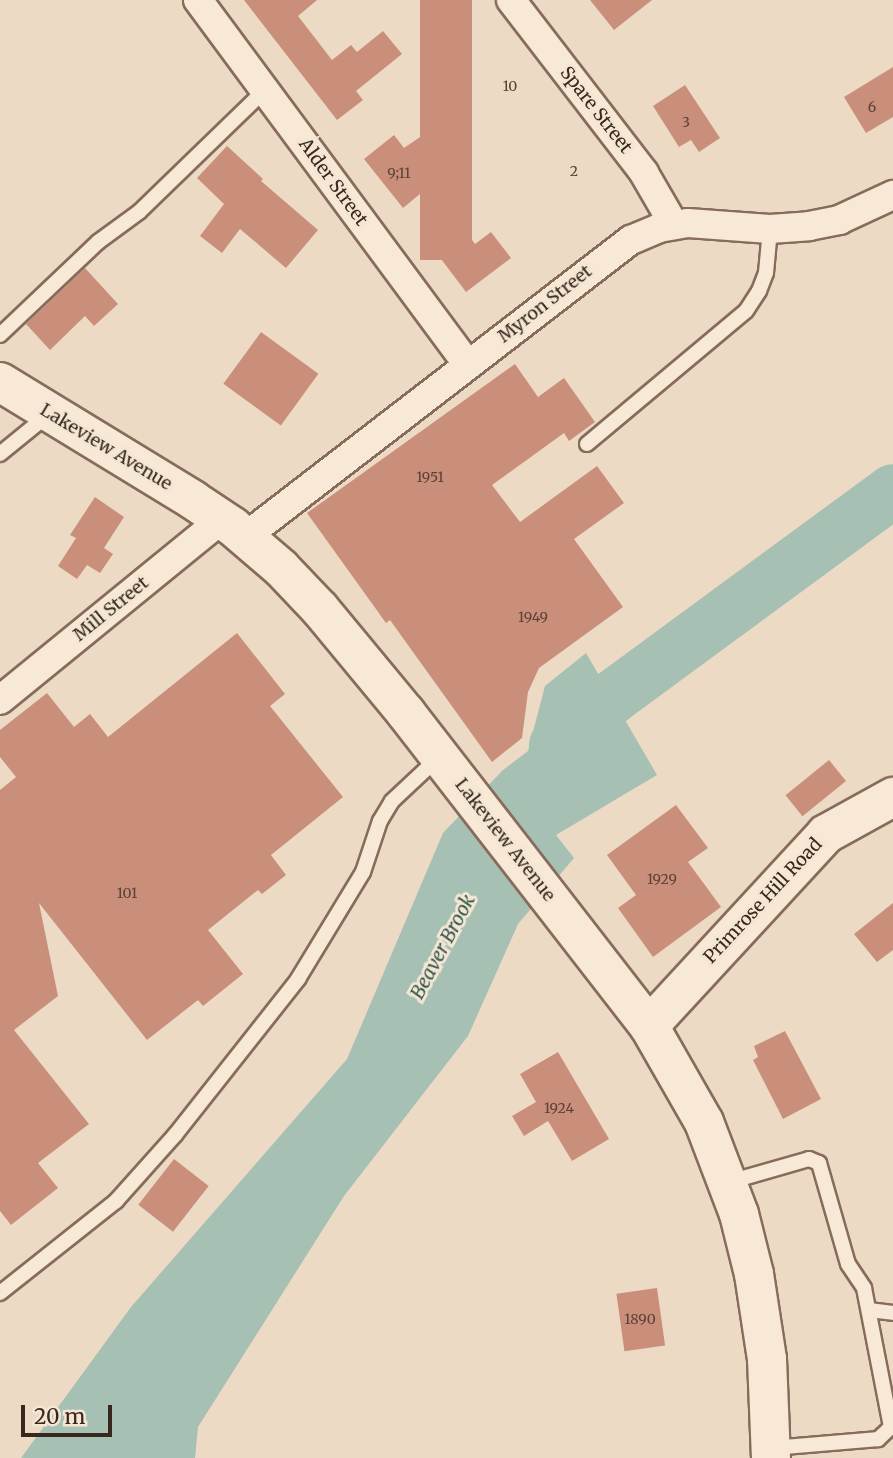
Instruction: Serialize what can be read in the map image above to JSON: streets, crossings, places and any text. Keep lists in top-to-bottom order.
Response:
{
  "streets": {
    "main road": ["Lakeview Avenue", "Primrose Hill Road"],
    "street": [
      "Spare Street",
      "Alder Street",
      "Myron Street",
      "Mill Street"
    ]
  },
  "crossings": [
    ["Spare Street", "Myron Street"],
    ["Alder Street", "Myron Street"],
    ["Myron Street", "Lakeview Avenue"],
    ["Myron Street", "Mill Street"],
    ["Lakeview Avenue", "Mill Street"],
    ["Lakeview Avenue", "Primrose Hill Road"]
  ],
  "water": ["Beaver Brook"],
  "house_numbers": [
    "10",
    "6",
    "3",
    "2",
    "9;11",
    "1951",
    "1949",
    "1929",
    "101",
    "1924",
    "1890"
  ],
  "scale_bar": "20 m"
}
